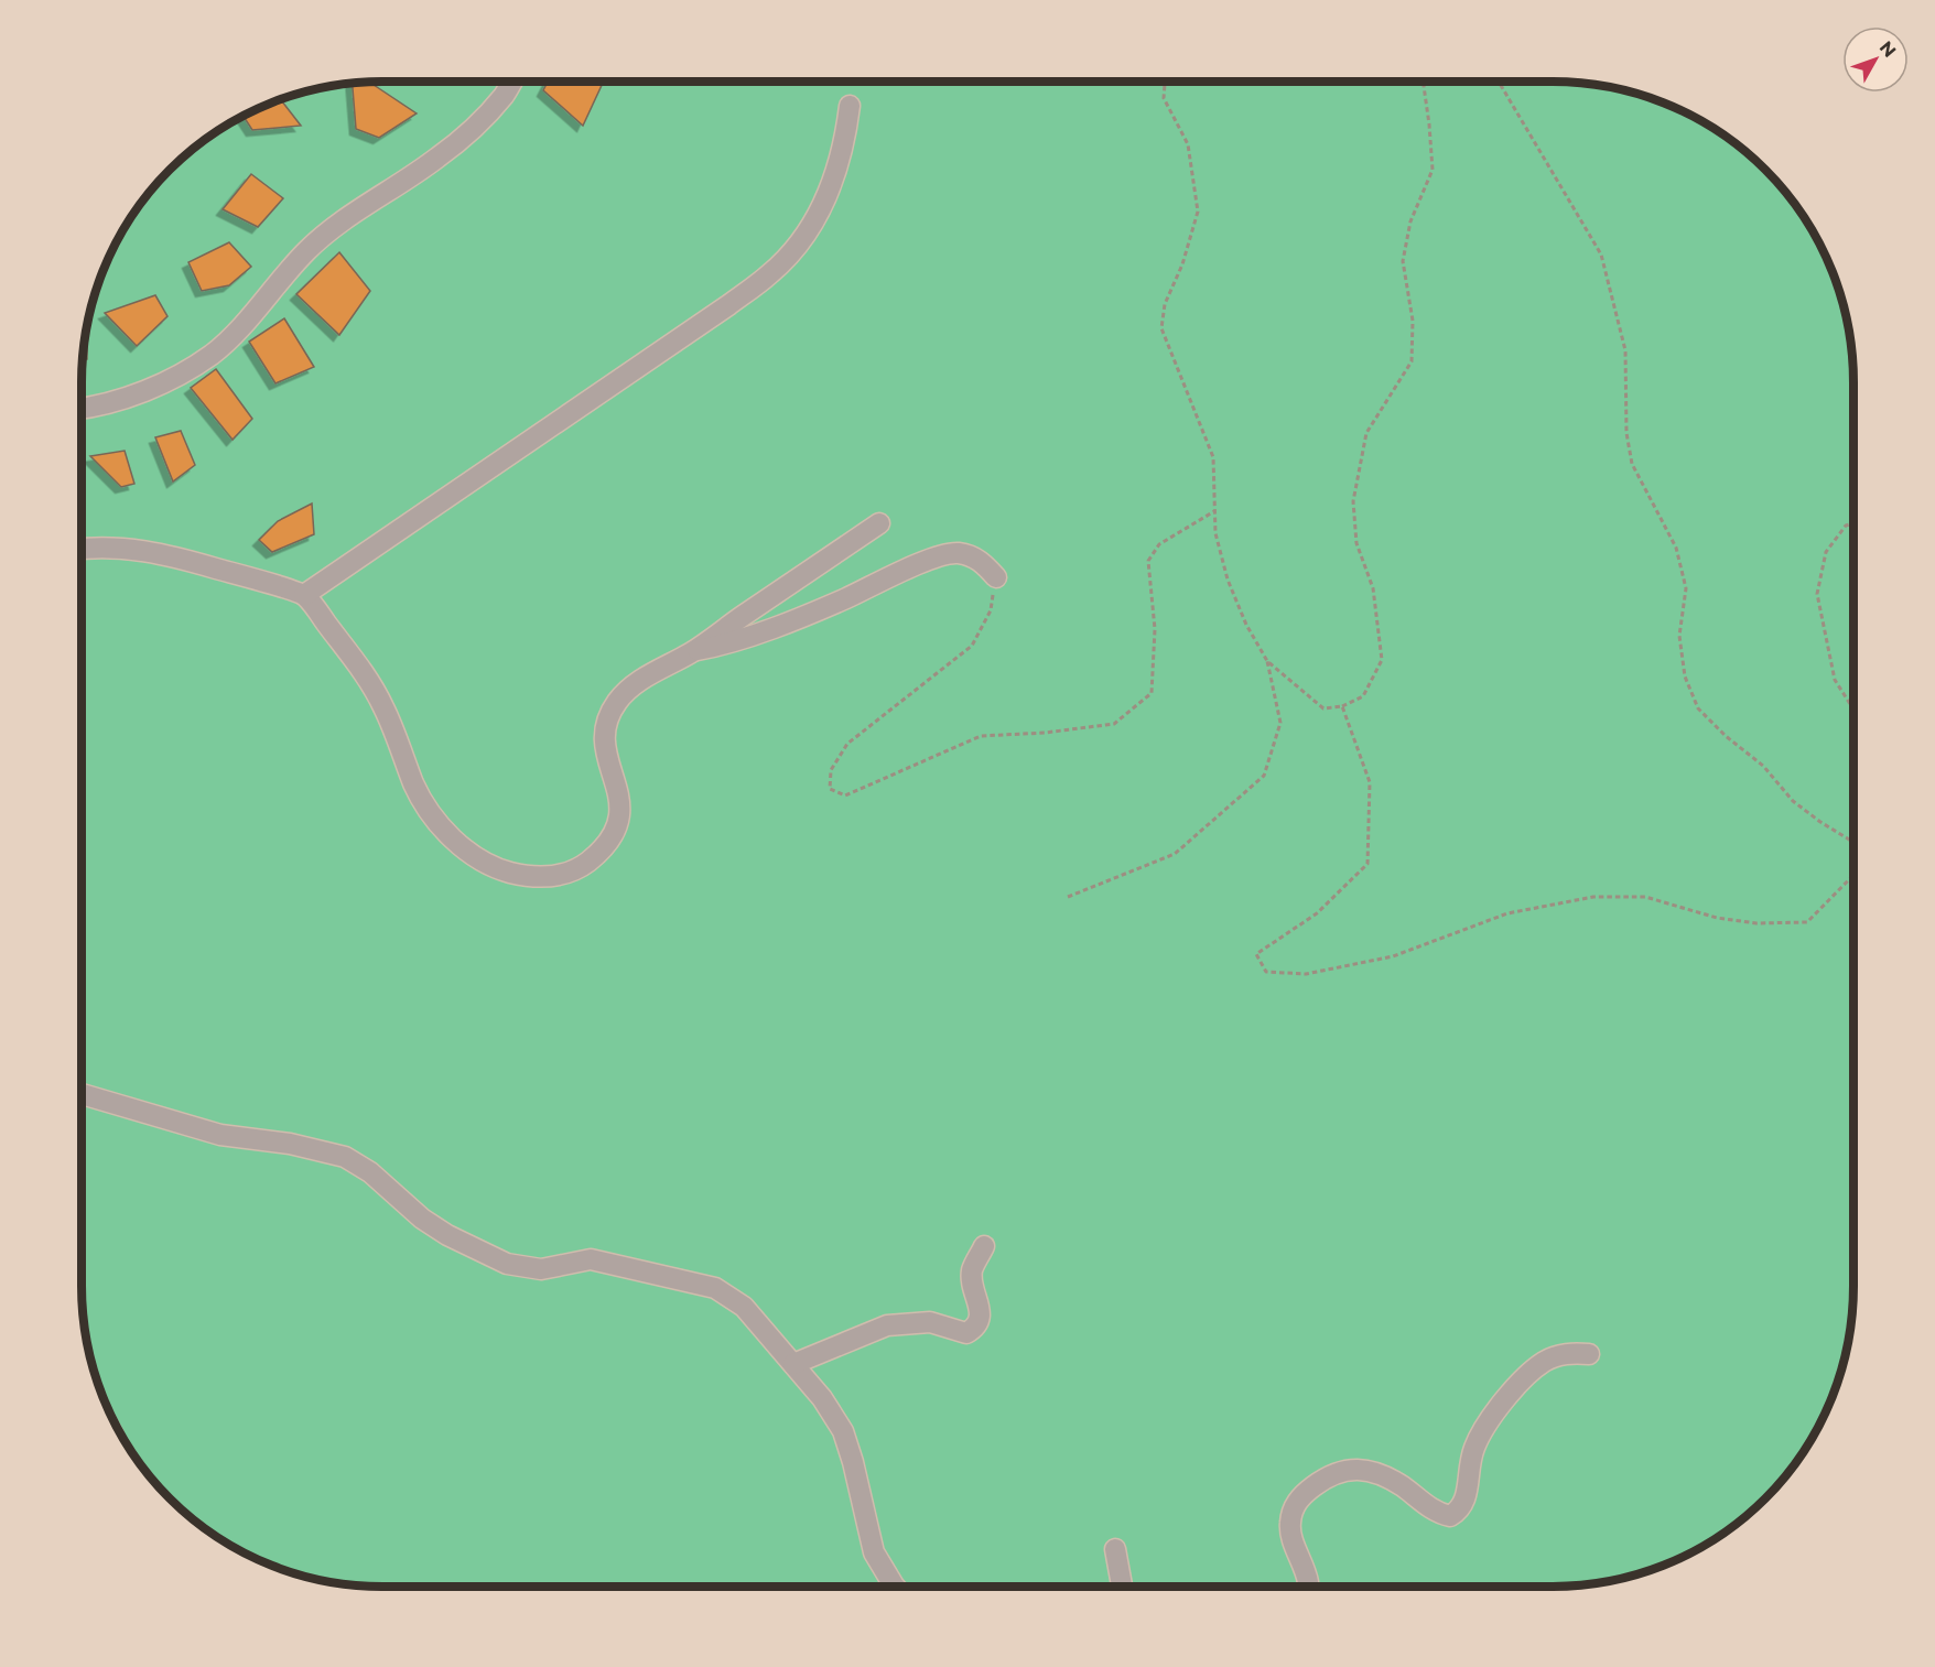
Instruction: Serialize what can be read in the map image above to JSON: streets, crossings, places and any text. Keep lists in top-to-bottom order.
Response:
{
  "north": "top right"
}
